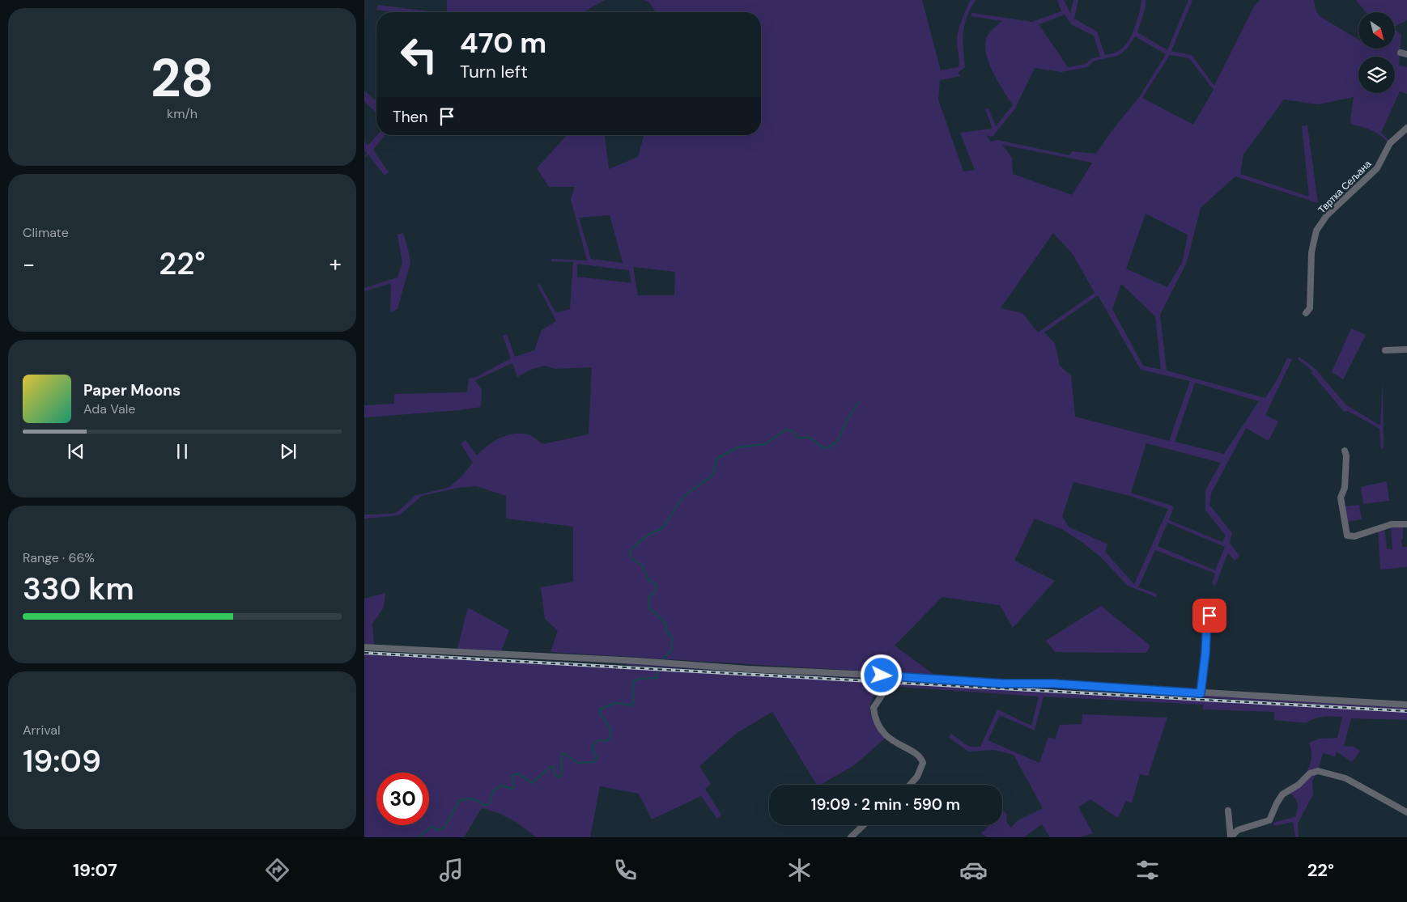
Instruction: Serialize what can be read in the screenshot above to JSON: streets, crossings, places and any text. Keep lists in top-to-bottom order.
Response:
{
  "streets": {
    "street": ["Твртка Сељана"]
  },
  "north": "bottom right",
  "page": {
    "tile": [
      ["28", "km/h"],
      "Climate",
      ["Range · 66%", "330 km"],
      ["Arrival", "19:09"]
    ],
    "turn": ["470 m", "Turn left"],
    "then": "Then",
    "heat": ["−", "22°", "+"],
    "song": ["Paper Moons", "Ada Vale"],
    "limit": "30",
    "trip": "19:09 · 2 min · 590 m",
    "tabs": ["19:07", "22°"]
  }
}
